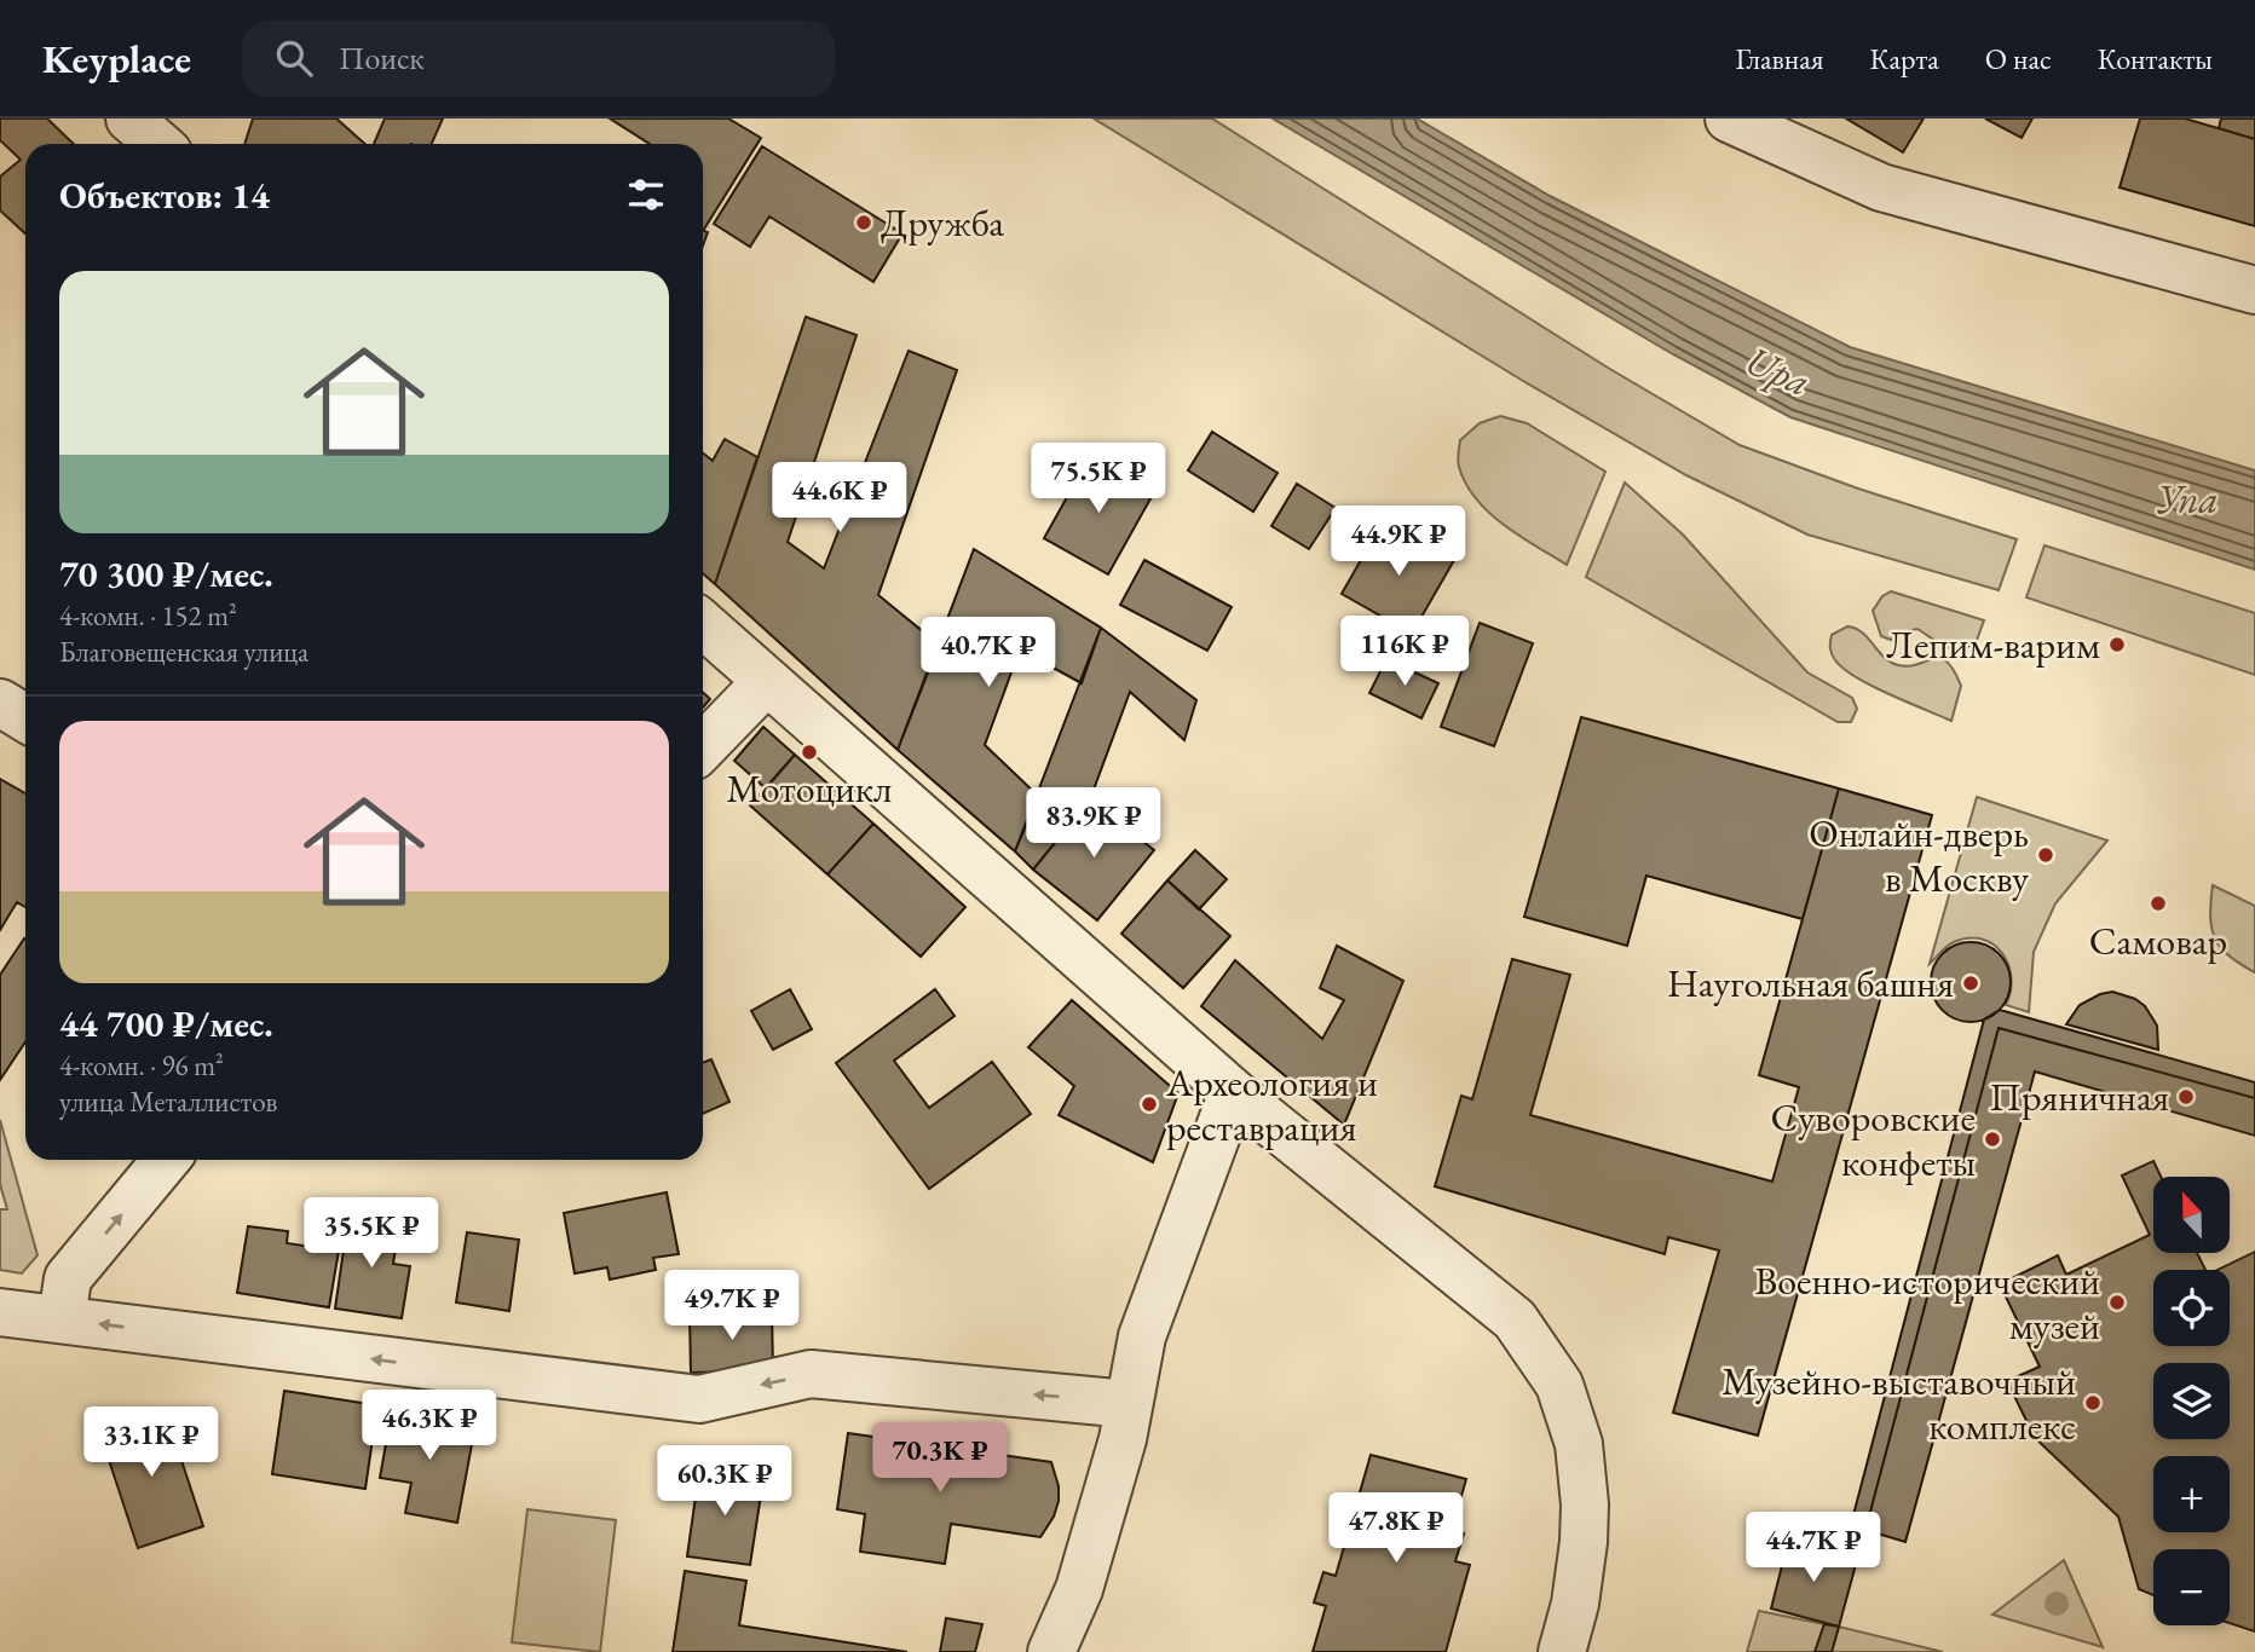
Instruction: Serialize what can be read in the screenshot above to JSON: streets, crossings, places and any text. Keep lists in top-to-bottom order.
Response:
{
  "water": ["Upa", "Упа"],
  "places": [
    "Дружба",
    "Лепим-варим",
    "Мотоцикл",
    "Онлайн-дверь в Москву",
    "Самовар",
    "Наугольная башня",
    "Пряничная",
    "Археология и реставрация",
    "Суворовские конфеты",
    "Военно-исторический музей",
    "Музейно-выставочный комплекс"
  ],
  "north": "top",
  "page": {
    "header": "Keyplace",
    "search": "Поиск",
    "nav": [
      "Главная",
      "Карта",
      "О нас",
      "Контакты"
    ],
    "heading": "Объектов: 14",
    "list": [
      {
        "name": "70 300 ₽/мес.",
        "note": "4-комн. · 152 m² · Благовещенская улица"
      },
      {
        "name": "44 700 ₽/мес.",
        "note": "4-комн. · 96 m² · улица Металлистов"
      }
    ],
    "price": [
      "75.5K ₽",
      "44.6K ₽",
      "44.9K ₽",
      "116K ₽",
      "40.7K ₽",
      "83.9K ₽",
      "35.5K ₽",
      "49.7K ₽",
      "46.3K ₽",
      "33.1K ₽",
      "70.3K ₽",
      "60.3K ₽",
      "47.8K ₽",
      "44.7K ₽"
    ],
    "map_buttons": ["+", "−"]
  }
}
